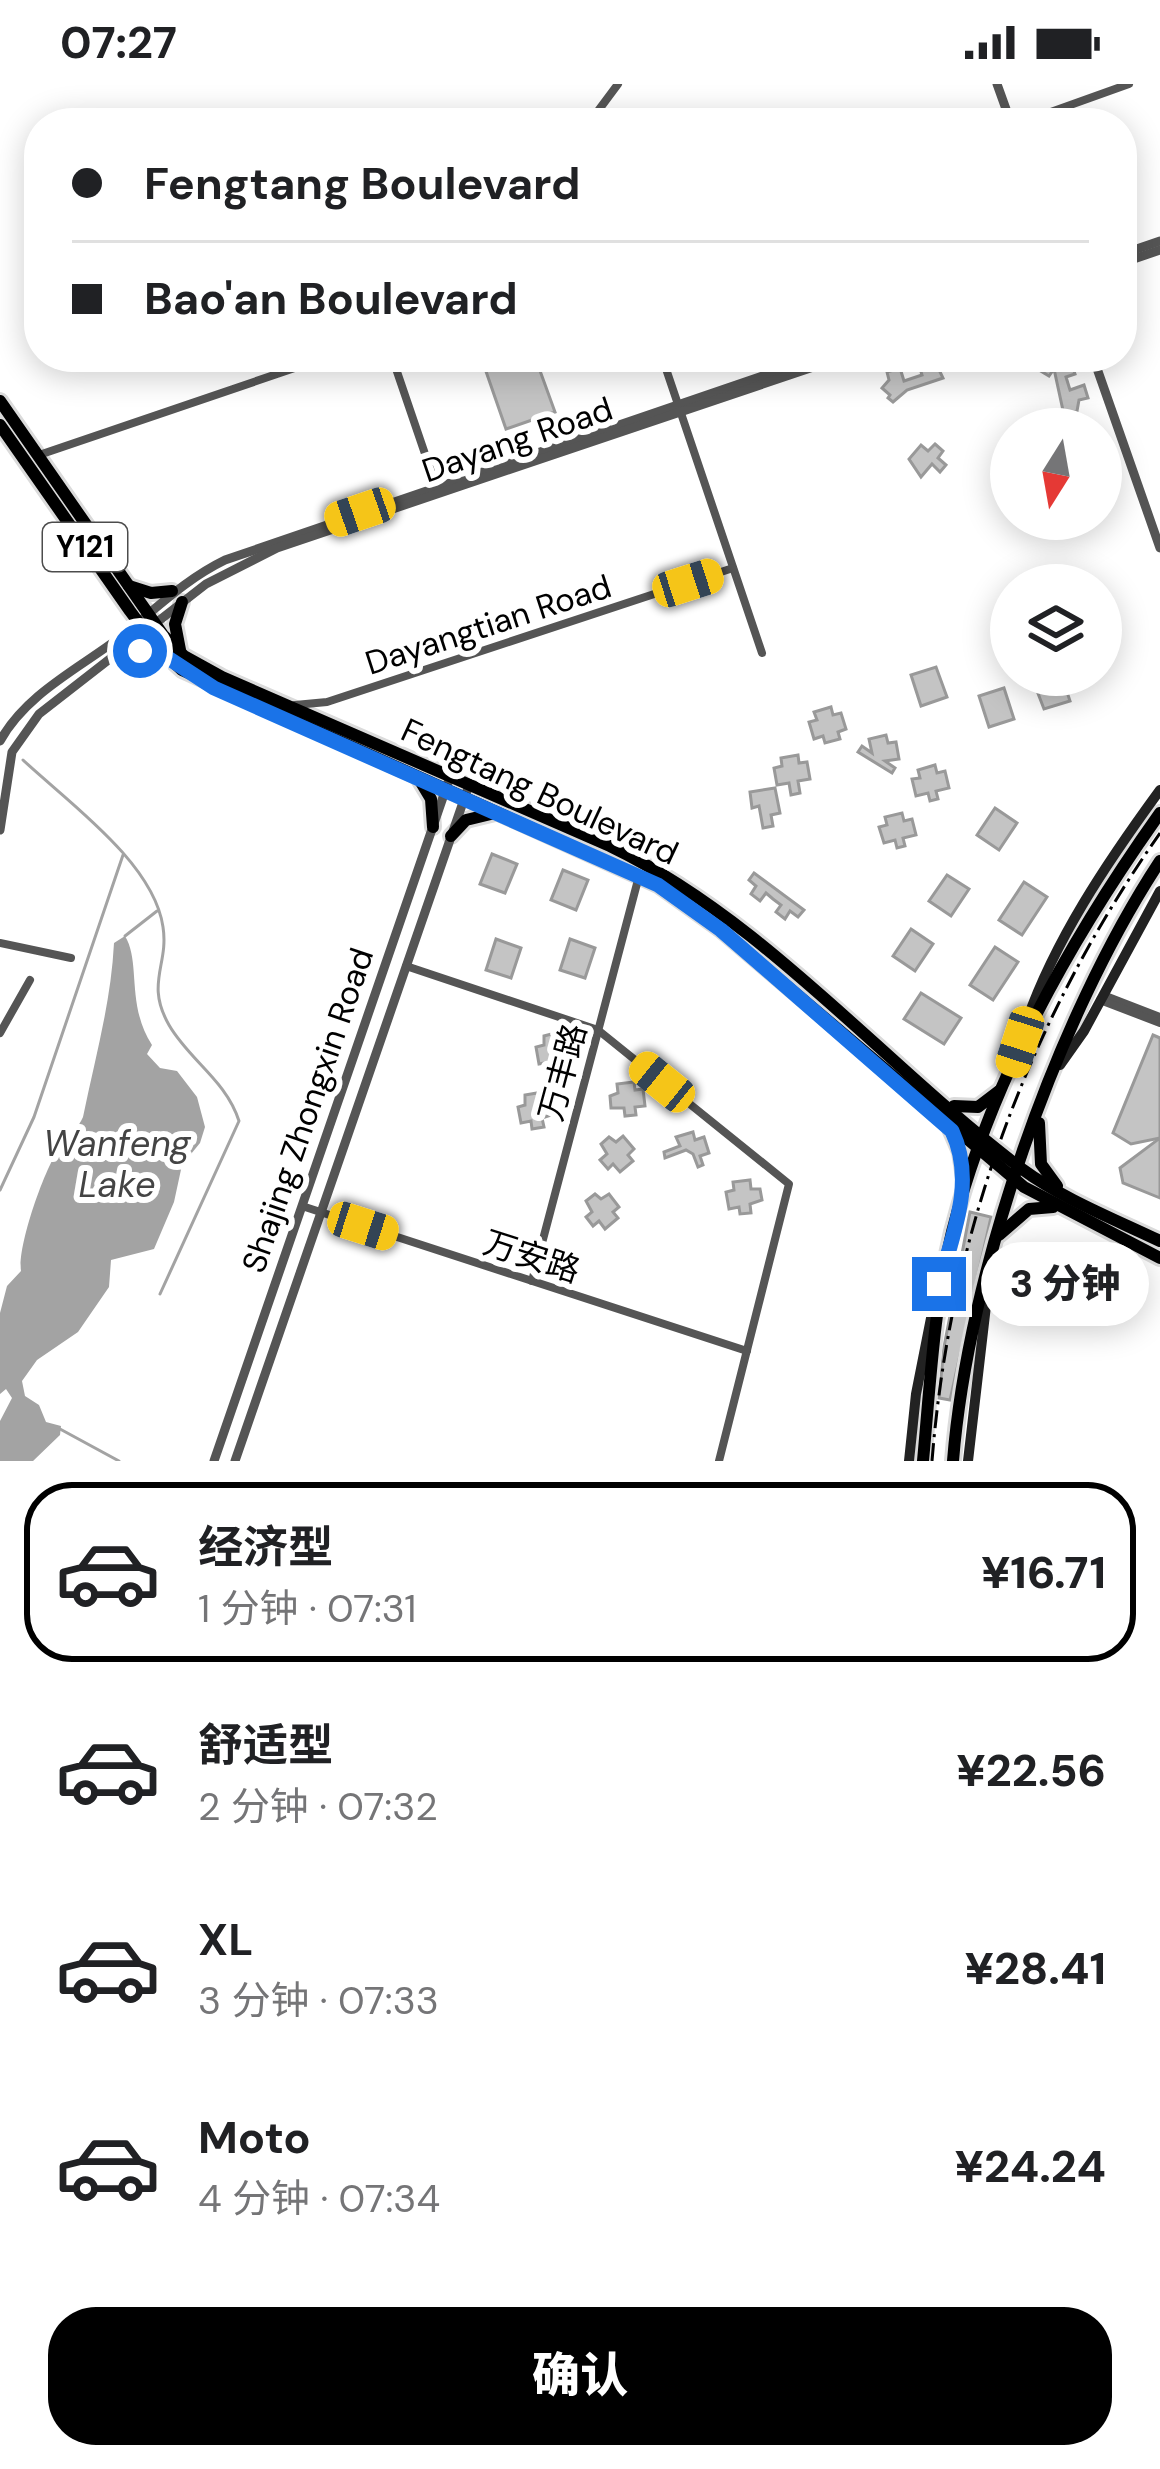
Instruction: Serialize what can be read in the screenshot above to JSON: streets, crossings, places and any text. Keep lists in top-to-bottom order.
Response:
{
  "streets": {
    "main road": ["Y121", "Fengtang Boulevard"],
    "street": [
      "Dayang Road",
      "Dayangtian Road",
      "万丰路",
      "Shajing Zhongxin Road",
      "万安路"
    ]
  },
  "crossings": [
    ["Dayang Road", "Fengtang Boulevard"],
    ["Dayangtian Road", "Fengtang Boulevard"],
    ["Fengtang Boulevard", "万丰路"],
    ["Fengtang Boulevard", "Shajing Zhongxin Road"],
    ["万丰路", "万安路"],
    ["Shajing Zhongxin Road", "万安路"]
  ],
  "water": ["Wanfeng Lake"],
  "north": "bottom",
  "page": {
    "status": "07:27",
    "banner": ["Fengtang Boulevard", "Bao'an Boulevard"],
    "bubble": "3 分钟",
    "list": [
      {
        "name": "经济型",
        "note": "1 分钟 · 07:31",
        "value": "¥16.71"
      },
      {
        "name": "舒适型",
        "note": "2 分钟 · 07:32",
        "value": "¥22.56"
      },
      {
        "name": "XL",
        "note": "3 分钟 · 07:33",
        "value": "¥28.41"
      },
      {
        "name": "Moto",
        "note": "4 分钟 · 07:34",
        "value": "¥24.24"
      }
    ],
    "buttons": "确认"
  }
}
